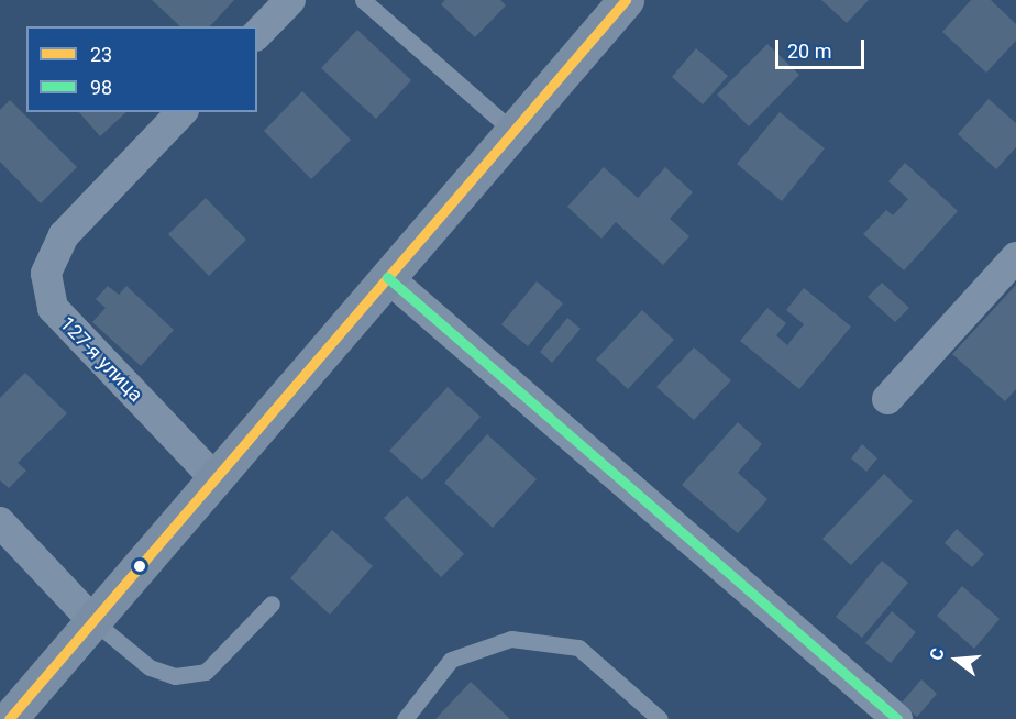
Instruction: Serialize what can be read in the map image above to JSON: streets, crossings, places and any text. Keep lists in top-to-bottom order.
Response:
{
  "streets": {
    "street": ["127-я улица"]
  },
  "lines": ["transit line 23", "transit line 98"],
  "legend": ["23", "98"],
  "scale_bar": "20 m",
  "north": "left"
}
